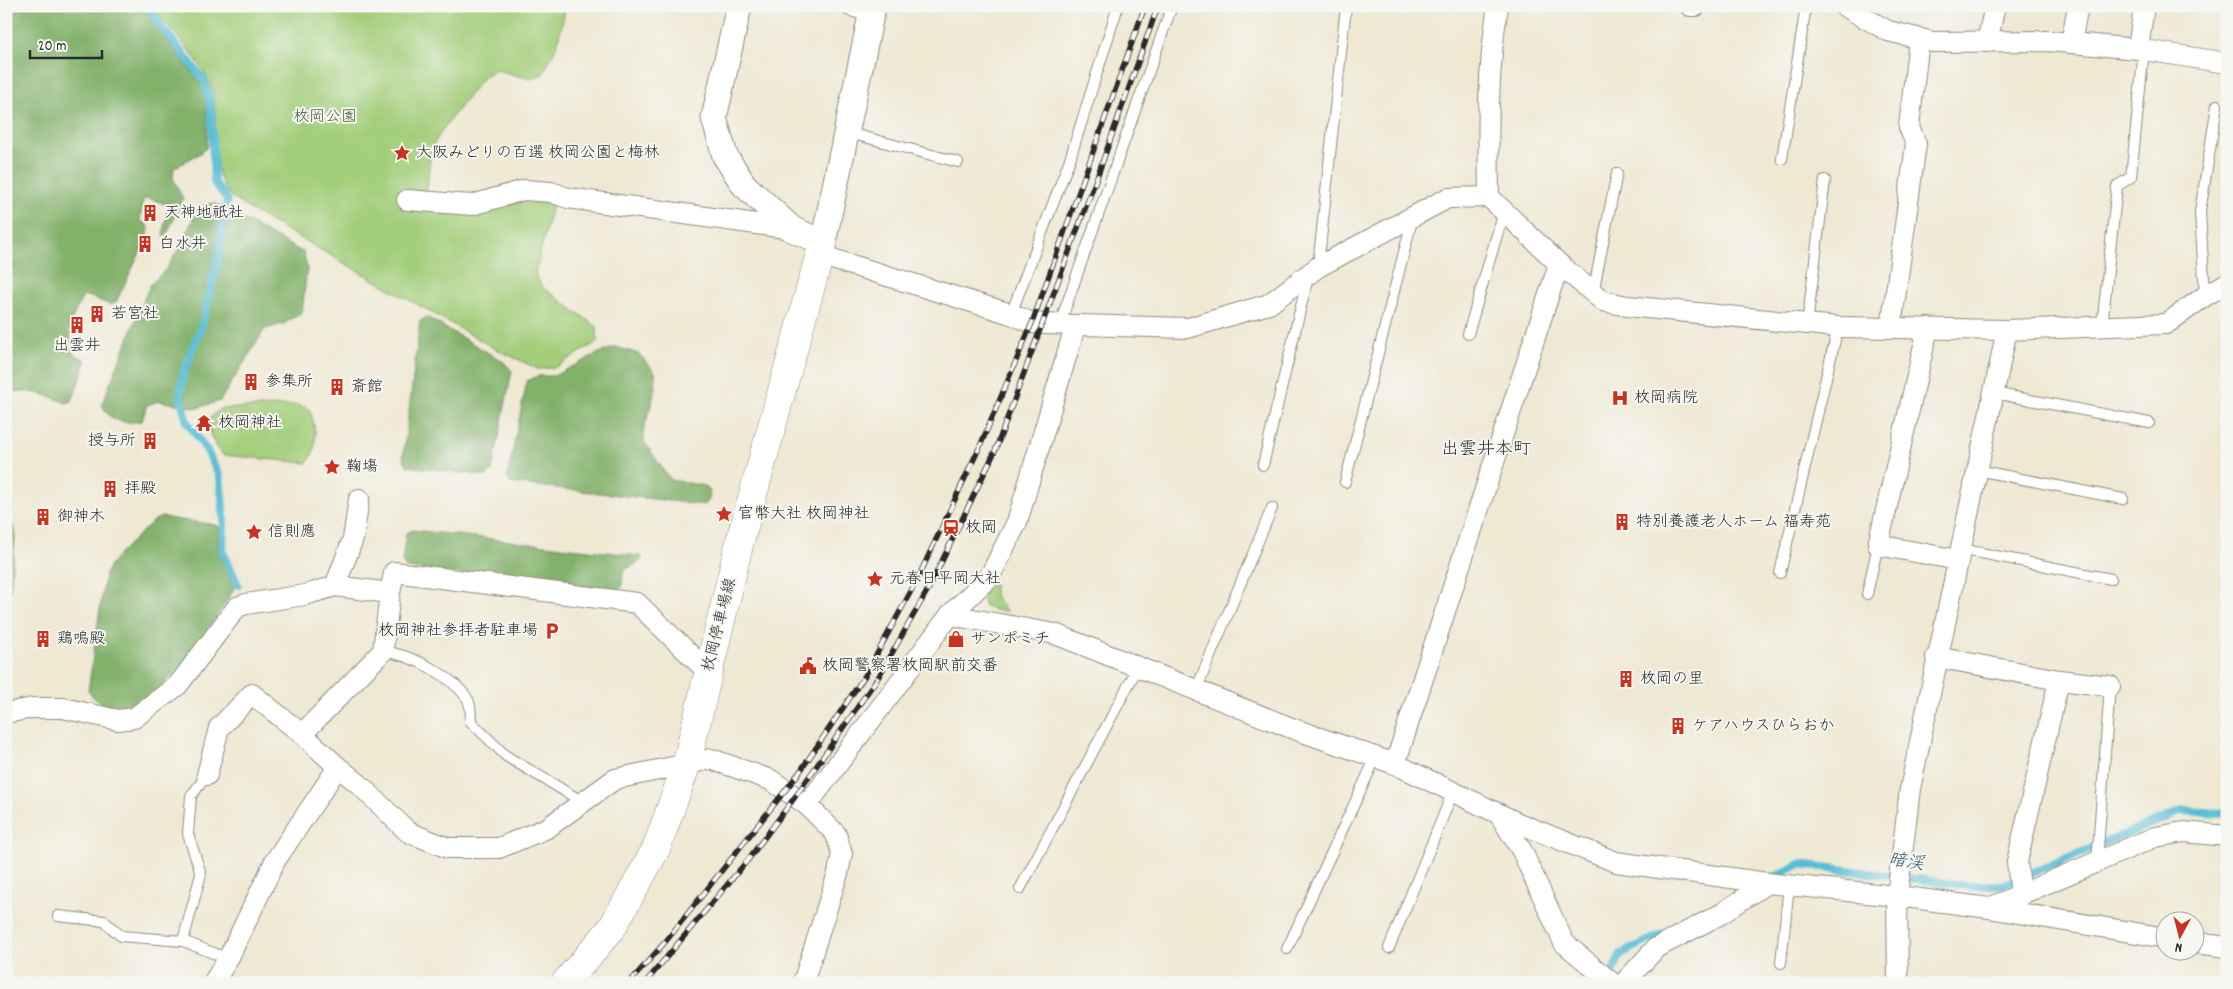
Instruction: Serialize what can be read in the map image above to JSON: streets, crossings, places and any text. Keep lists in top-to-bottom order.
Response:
{
  "streets": {
    "main road": ["枚岡停車場線"]
  },
  "districts": ["出雲井本町"],
  "water": ["暗渓"],
  "parks": ["枚岡公園"],
  "places": {
    "place": [
      "大阪みどりの百選 枚岡公園と梅林",
      "鞠塲",
      "官幣大社 枚岡神社",
      "信則應",
      "元春日平岡大社"
    ],
    "building": [
      "天神地祇社",
      "白水井",
      "若宮社",
      "出雲井",
      "参集所",
      "斎館",
      "授与所",
      "拝殿",
      "御神木",
      "特別養護老人ホーム 福寿苑",
      "鶏鳴殿",
      "枚岡の里",
      "ケアハウスひらおか"
    ],
    "hospital": ["枚岡病院"],
    "temple": ["枚岡神社"],
    "station": ["枚岡"],
    "parking": ["枚岡神社参拝者駐車場"],
    "shop": ["サンポミチ"],
    "public building": ["枚岡警察署枚岡駅前交番"]
  },
  "scale_bar": "20 m",
  "north": "bottom"
}
